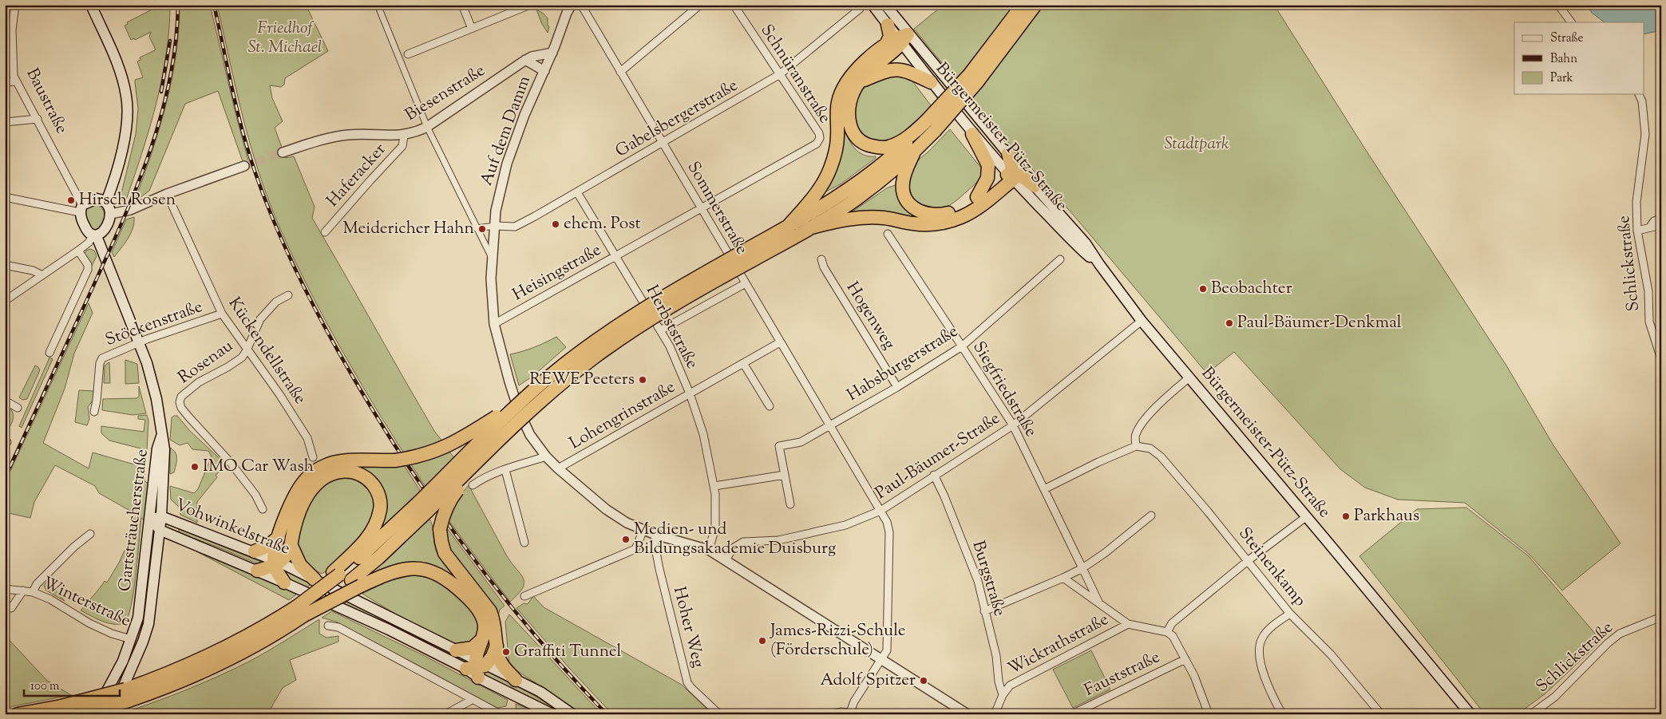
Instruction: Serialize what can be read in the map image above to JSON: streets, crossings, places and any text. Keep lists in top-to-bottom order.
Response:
{
  "streets": {
    "main road": [
      "Baustraße",
      "Bürgermeister-Pütz-Straße",
      "Gartsträucherstraße",
      "Vohwinkelstraße"
    ],
    "street": [
      "Schnüranstraße",
      "Biesenstraße",
      "Gabelsbergerstraße",
      "Auf dem Damm",
      "Haferacker",
      "Sommerstraße",
      "Schlickstraße",
      "Heisingstraße",
      "Hogenweg",
      "Stöckenstraße",
      "Herbststraße",
      "Kückendellstraße",
      "Rosenau",
      "Habsburgerstraße",
      "Siegfriedstraße",
      "Lohengrinstraße",
      "Paul-Bäumer-Straße",
      "Steinenkamp",
      "Burgstraße",
      "Winterstraße",
      "Hoher Weg",
      "Wickrathstraße",
      "Fauststraße"
    ]
  },
  "crossings": [
    ["Schnüranstraße", "Gabelsbergerstraße"],
    ["Schnüranstraße", "Heisingstraße"],
    ["Biesenstraße", "Auf dem Damm"],
    ["Biesenstraße", "Haferacker"],
    ["Baustraße", "Stöckenstraße"],
    ["Baustraße", "Gartsträucherstraße"],
    ["Gabelsbergerstraße", "Auf dem Damm"],
    ["Gabelsbergerstraße", "Sommerstraße"],
    ["Gabelsbergerstraße", "Herbststraße"],
    ["Auf dem Damm", "Sommerstraße"],
    ["Auf dem Damm", "Heisingstraße"],
    ["Auf dem Damm", "Herbststraße"],
    ["Auf dem Damm", "Lohengrinstraße"],
    ["Auf dem Damm", "Paul-Bäumer-Straße"],
    ["Auf dem Damm", "Hoher Weg"],
    ["Bürgermeister-Pütz-Straße", "Paul-Bäumer-Straße"],
    ["Sommerstraße", "Heisingstraße"],
    ["Sommerstraße", "Habsburgerstraße"],
    ["Sommerstraße", "Lohengrinstraße"],
    ["Sommerstraße", "Paul-Bäumer-Straße"],
    ["Heisingstraße", "Herbststraße"],
    ["Hogenweg", "Habsburgerstraße"],
    ["Stöckenstraße", "Kückendellstraße"],
    ["Herbststraße", "Lohengrinstraße"],
    ["Kückendellstraße", "Rosenau"],
    ["Habsburgerstraße", "Siegfriedstraße"],
    ["Siegfriedstraße", "Paul-Bäumer-Straße"],
    ["Paul-Bäumer-Straße", "Burgstraße"],
    ["Gartsträucherstraße", "Vohwinkelstraße"],
    ["Gartsträucherstraße", "Winterstraße"],
    ["Burgstraße", "Wickrathstraße"]
  ],
  "parks": ["Friedhof St. Michael", "Stadtpark"],
  "places": [
    "Hirsch Rosen",
    "ehem. Post",
    "Meidericher Hahn",
    "Beobachter",
    "Paul-Bäumer-Denkmal",
    "REWE Peeters",
    "IMO Car Wash",
    "Parkhaus",
    "Medien- und Bildungsakademie Duisburg",
    "James-Rizzi-Schule (Förderschule)",
    "Graffiti Tunnel",
    "Adolf Spitzer"
  ],
  "legend": ["Straße", "Bahn", "Park"],
  "scale_bar": "100 m"
}
